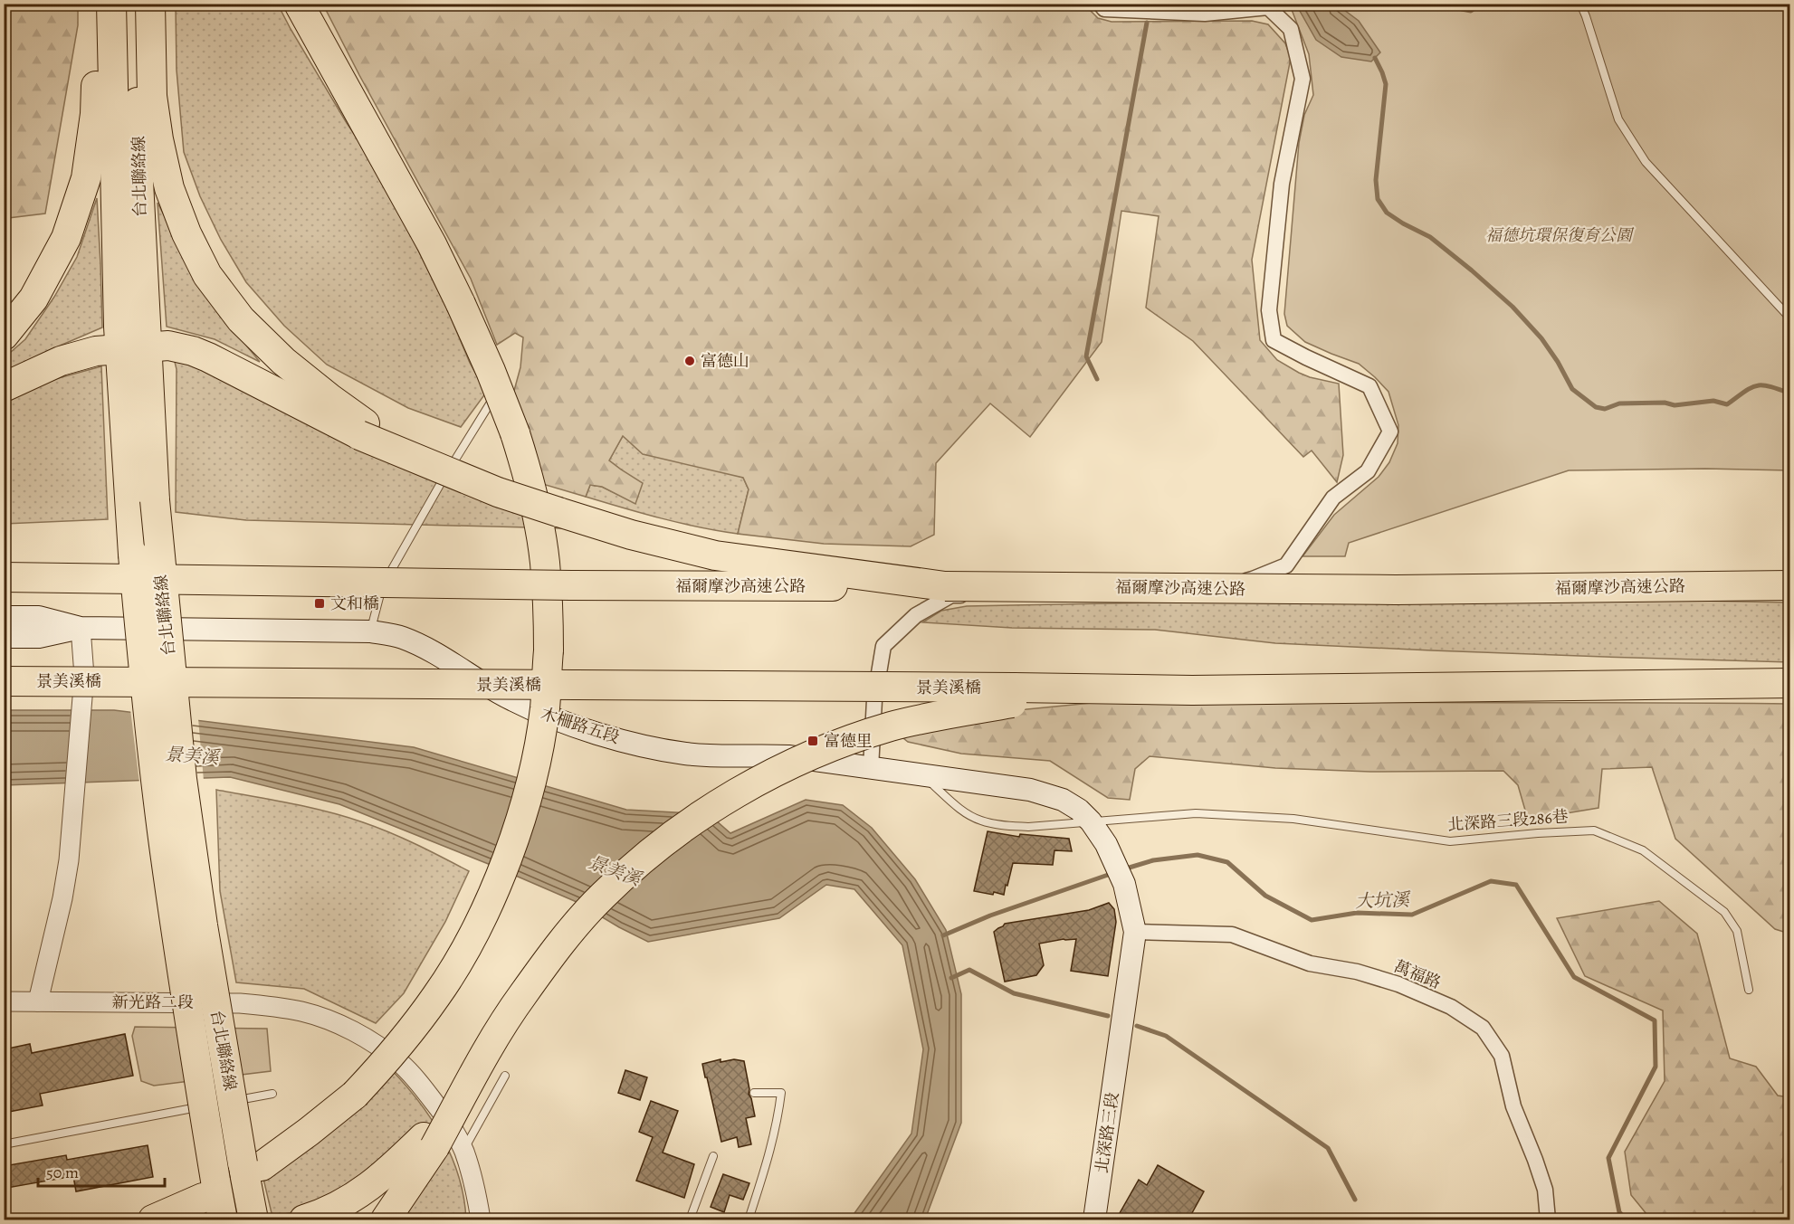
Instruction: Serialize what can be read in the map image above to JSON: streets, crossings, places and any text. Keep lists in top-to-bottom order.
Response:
{
  "streets": {
    "highway": ["台北聯絡線", "福爾摩沙高速公路", "景美溪橋"],
    "main road": ["木柵路五段", "北深路三段"],
    "street": ["萬福路", "新光路二段"],
    "lane": ["北深路三段286巷"]
  },
  "crossings": [
    ["木柵路五段", "北深路三段286巷"],
    ["萬福路", "北深路三段"]
  ],
  "water": ["景美溪", "大坑溪"],
  "parks": ["福德坑環保復育公園"],
  "places": {
    "other": ["富德山"],
    "transit": ["文和橋", "富德里"]
  },
  "scale_bar": "50 m"
}
